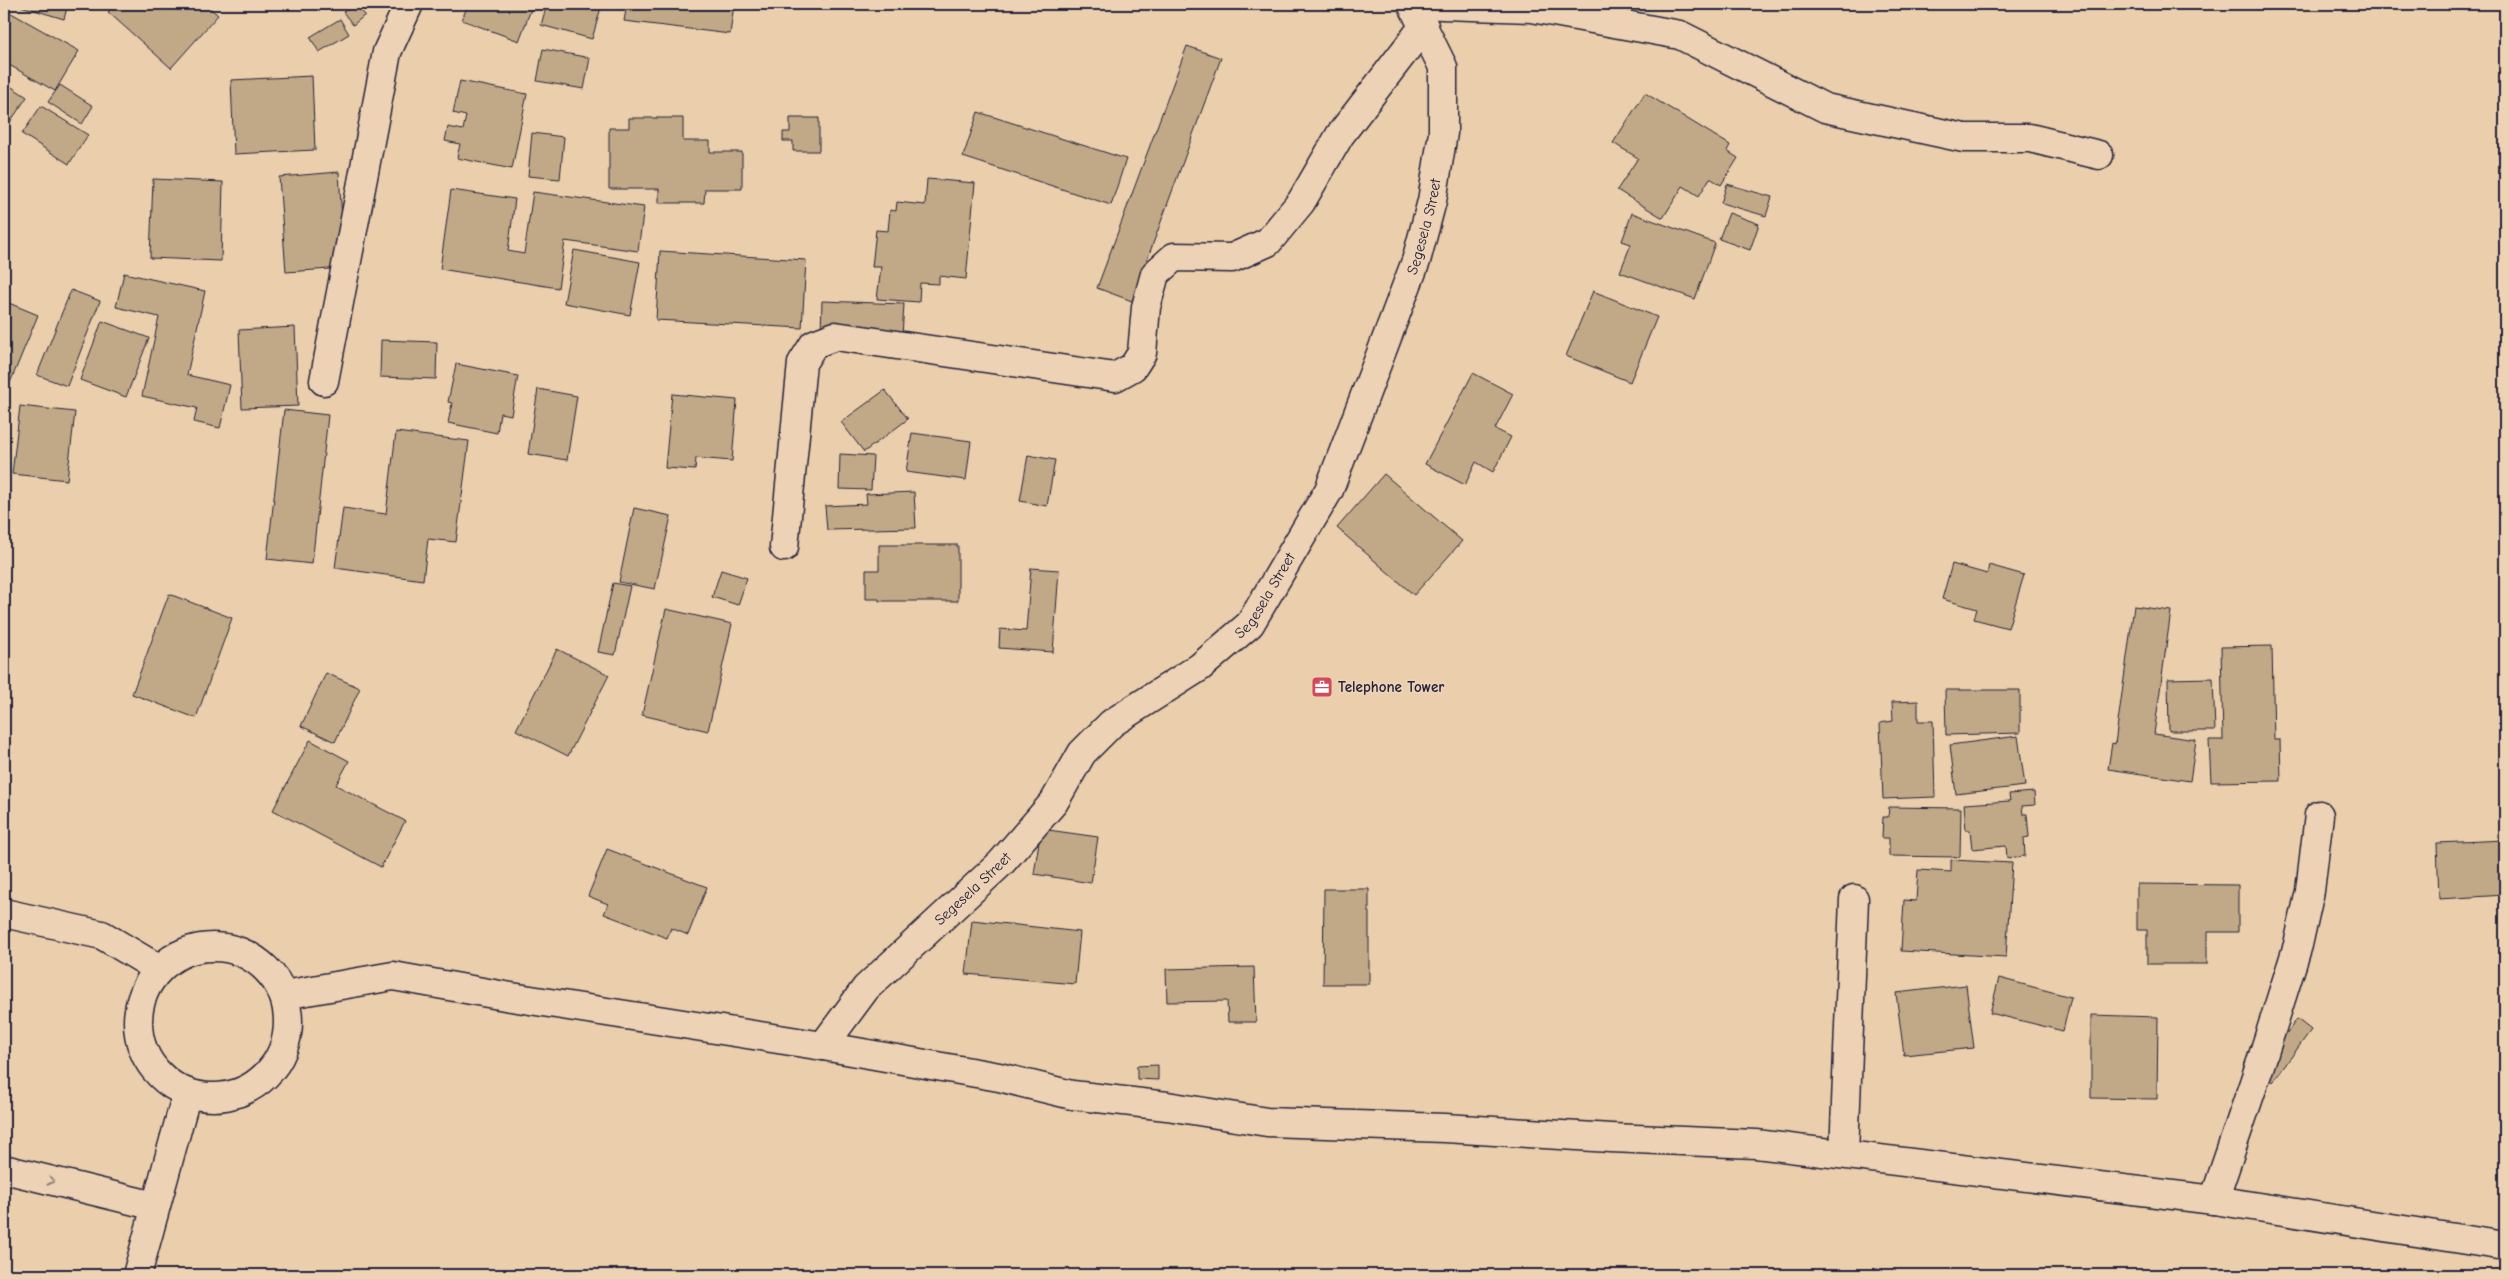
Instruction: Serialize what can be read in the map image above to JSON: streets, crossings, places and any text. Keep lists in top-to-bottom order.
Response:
{
  "streets": {
    "main road": ["Segesela Street"]
  },
  "places": {
    "office": ["Telephone Tower"]
  }
}
